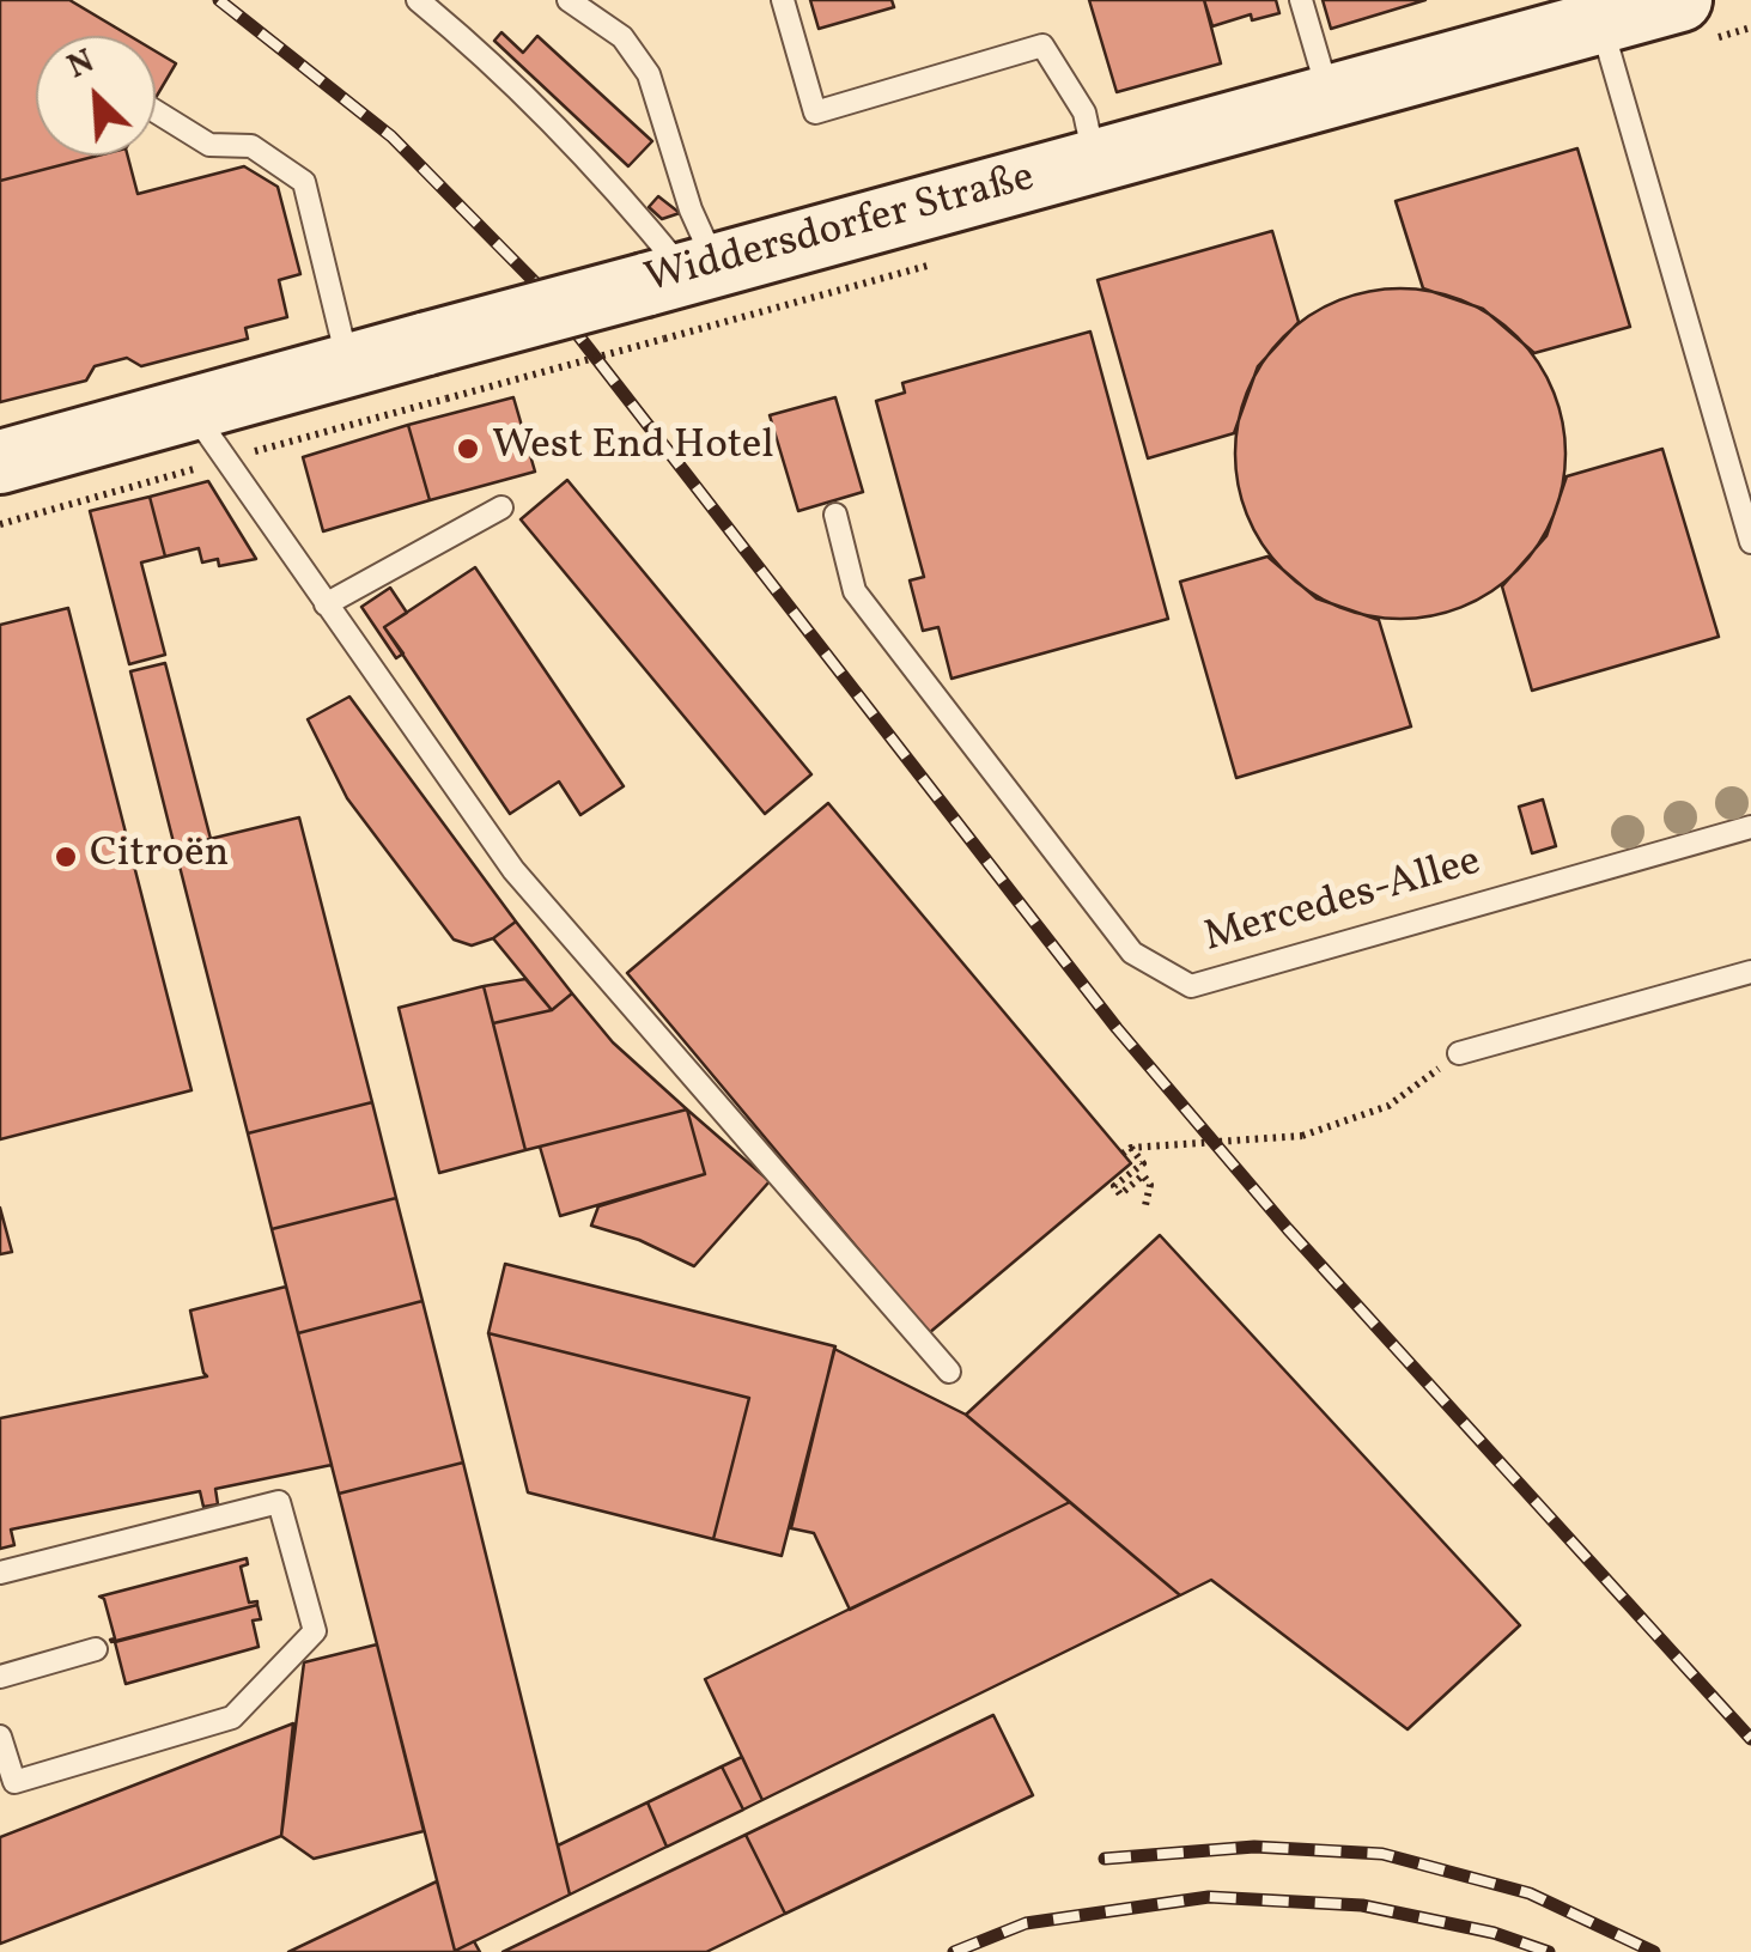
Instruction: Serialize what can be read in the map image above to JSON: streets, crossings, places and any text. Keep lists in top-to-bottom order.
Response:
{
  "streets": {
    "main road": ["Widdersdorfer Straße"],
    "lane": ["Mercedes-Allee"]
  },
  "places": ["West End Hotel", "Citroën"],
  "north": "top left"
}
